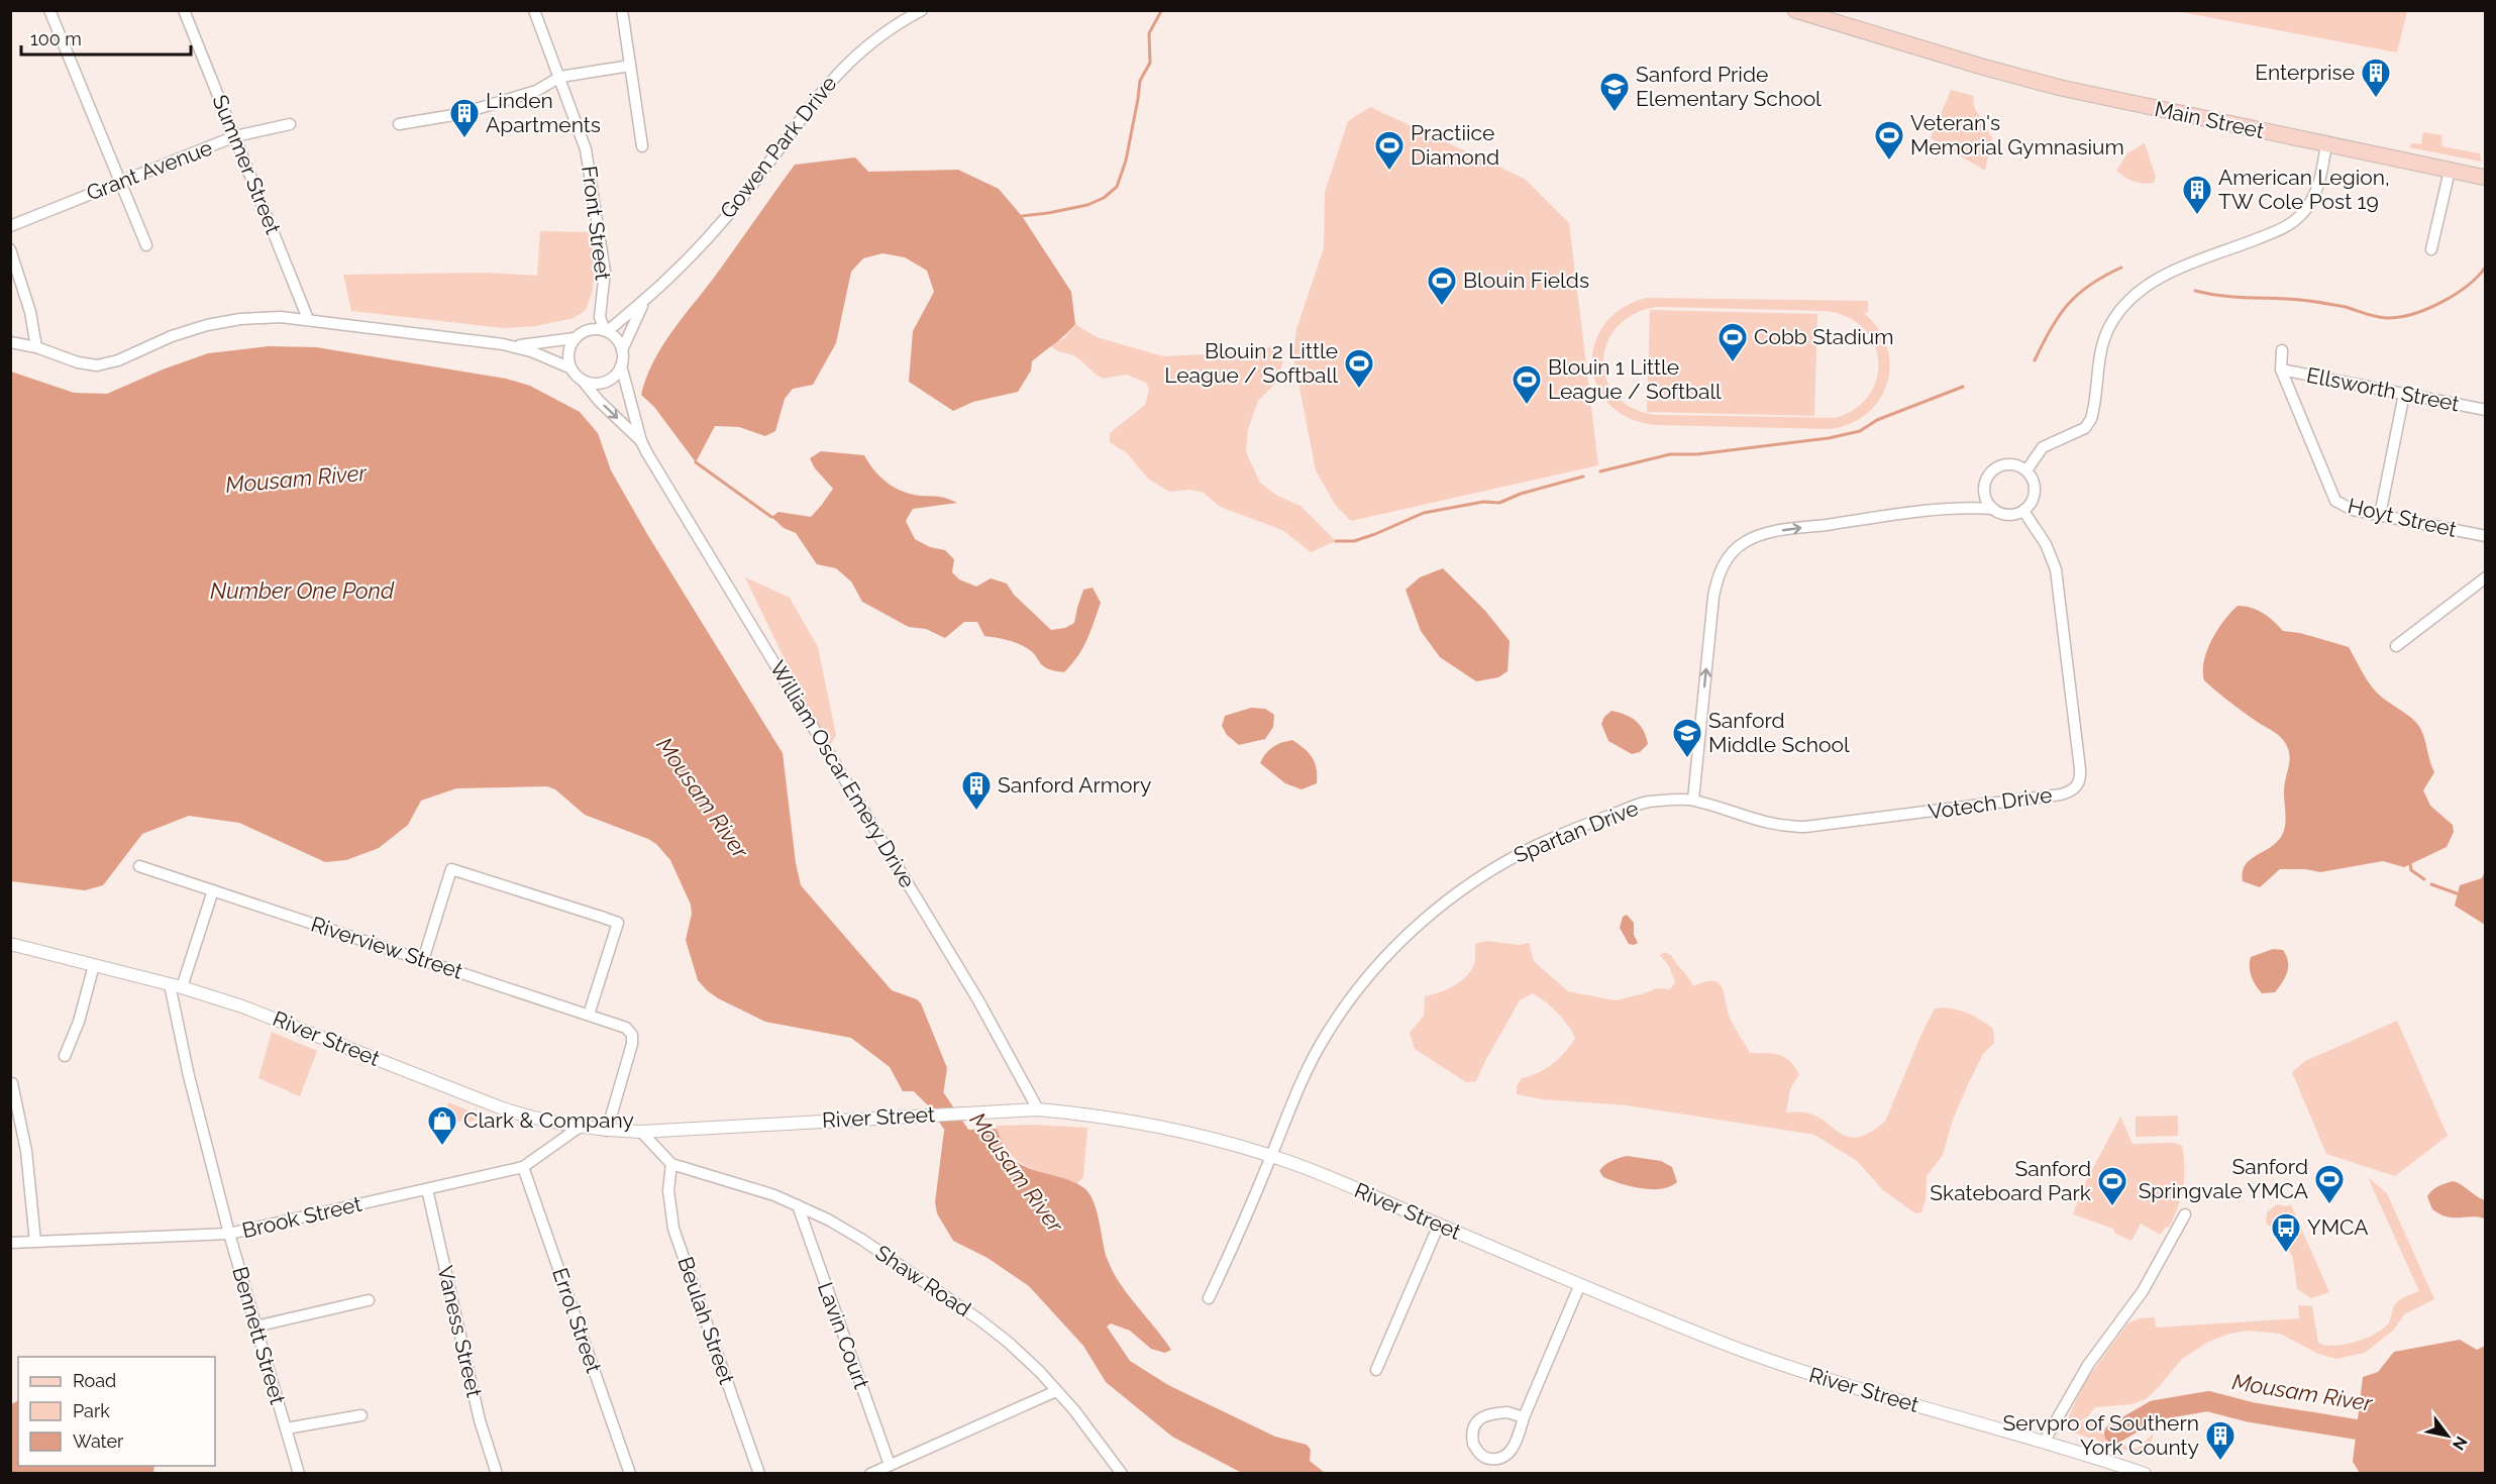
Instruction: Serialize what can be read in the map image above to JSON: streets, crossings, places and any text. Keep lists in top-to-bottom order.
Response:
{
  "streets": {
    "main road": ["Main Street"],
    "street": [
      "Gowen Park Drive",
      "Summer Street",
      "Grant Avenue",
      "Front Street",
      "Ellsworth Street",
      "Hoyt Street",
      "William Oscar Emery Drive",
      "Votech Drive",
      "Spartan Drive",
      "Riverview Street",
      "River Street",
      "Brook Street",
      "Shaw Road",
      "Errol Street",
      "Beulah Street",
      "Vaness Street",
      "Bennett Street",
      "Lavin Court"
    ]
  },
  "crossings": [
    ["Gowen Park Drive", "Front Street"],
    ["Gowen Park Drive", "William Oscar Emery Drive"],
    ["Summer Street", "Grant Avenue"],
    ["Front Street", "William Oscar Emery Drive"],
    ["Ellsworth Street", "Hoyt Street"],
    ["William Oscar Emery Drive", "River Street"],
    ["Votech Drive", "Spartan Drive"],
    ["Spartan Drive", "River Street"],
    ["Riverview Street", "River Street"],
    ["River Street", "Brook Street"],
    ["River Street", "Bennett Street"],
    ["Brook Street", "Errol Street"],
    ["Brook Street", "Vaness Street"],
    ["Brook Street", "Bennett Street"],
    ["Shaw Road", "Beulah Street"],
    ["Shaw Road", "Lavin Court"]
  ],
  "water": ["Mousam River", "Number One Pond"],
  "places": {
    "building": [
      "Enterprise",
      "Linden Apartments",
      "American Legion, TW Cole Post 19",
      "Sanford Armory",
      "Servpro of Southern York County"
    ],
    "school or university": ["Sanford Pride Elementary School", "Sanford Middle School"],
    "sports": [
      "Veteran's Memorial Gymnasium",
      "Practiice Diamond",
      "Blouin Fields",
      "Cobb Stadium",
      "Blouin 2 Little League / Softball",
      "Blouin 1 Little League / Softball",
      "Sanford Springvale YMCA",
      "Sanford Skateboard Park"
    ],
    "shop": ["Clark & Company"],
    "bus stop": ["YMCA"]
  },
  "legend": ["Road", "Park", "Water"],
  "scale_bar": "100 m",
  "north": "bottom right"
}
